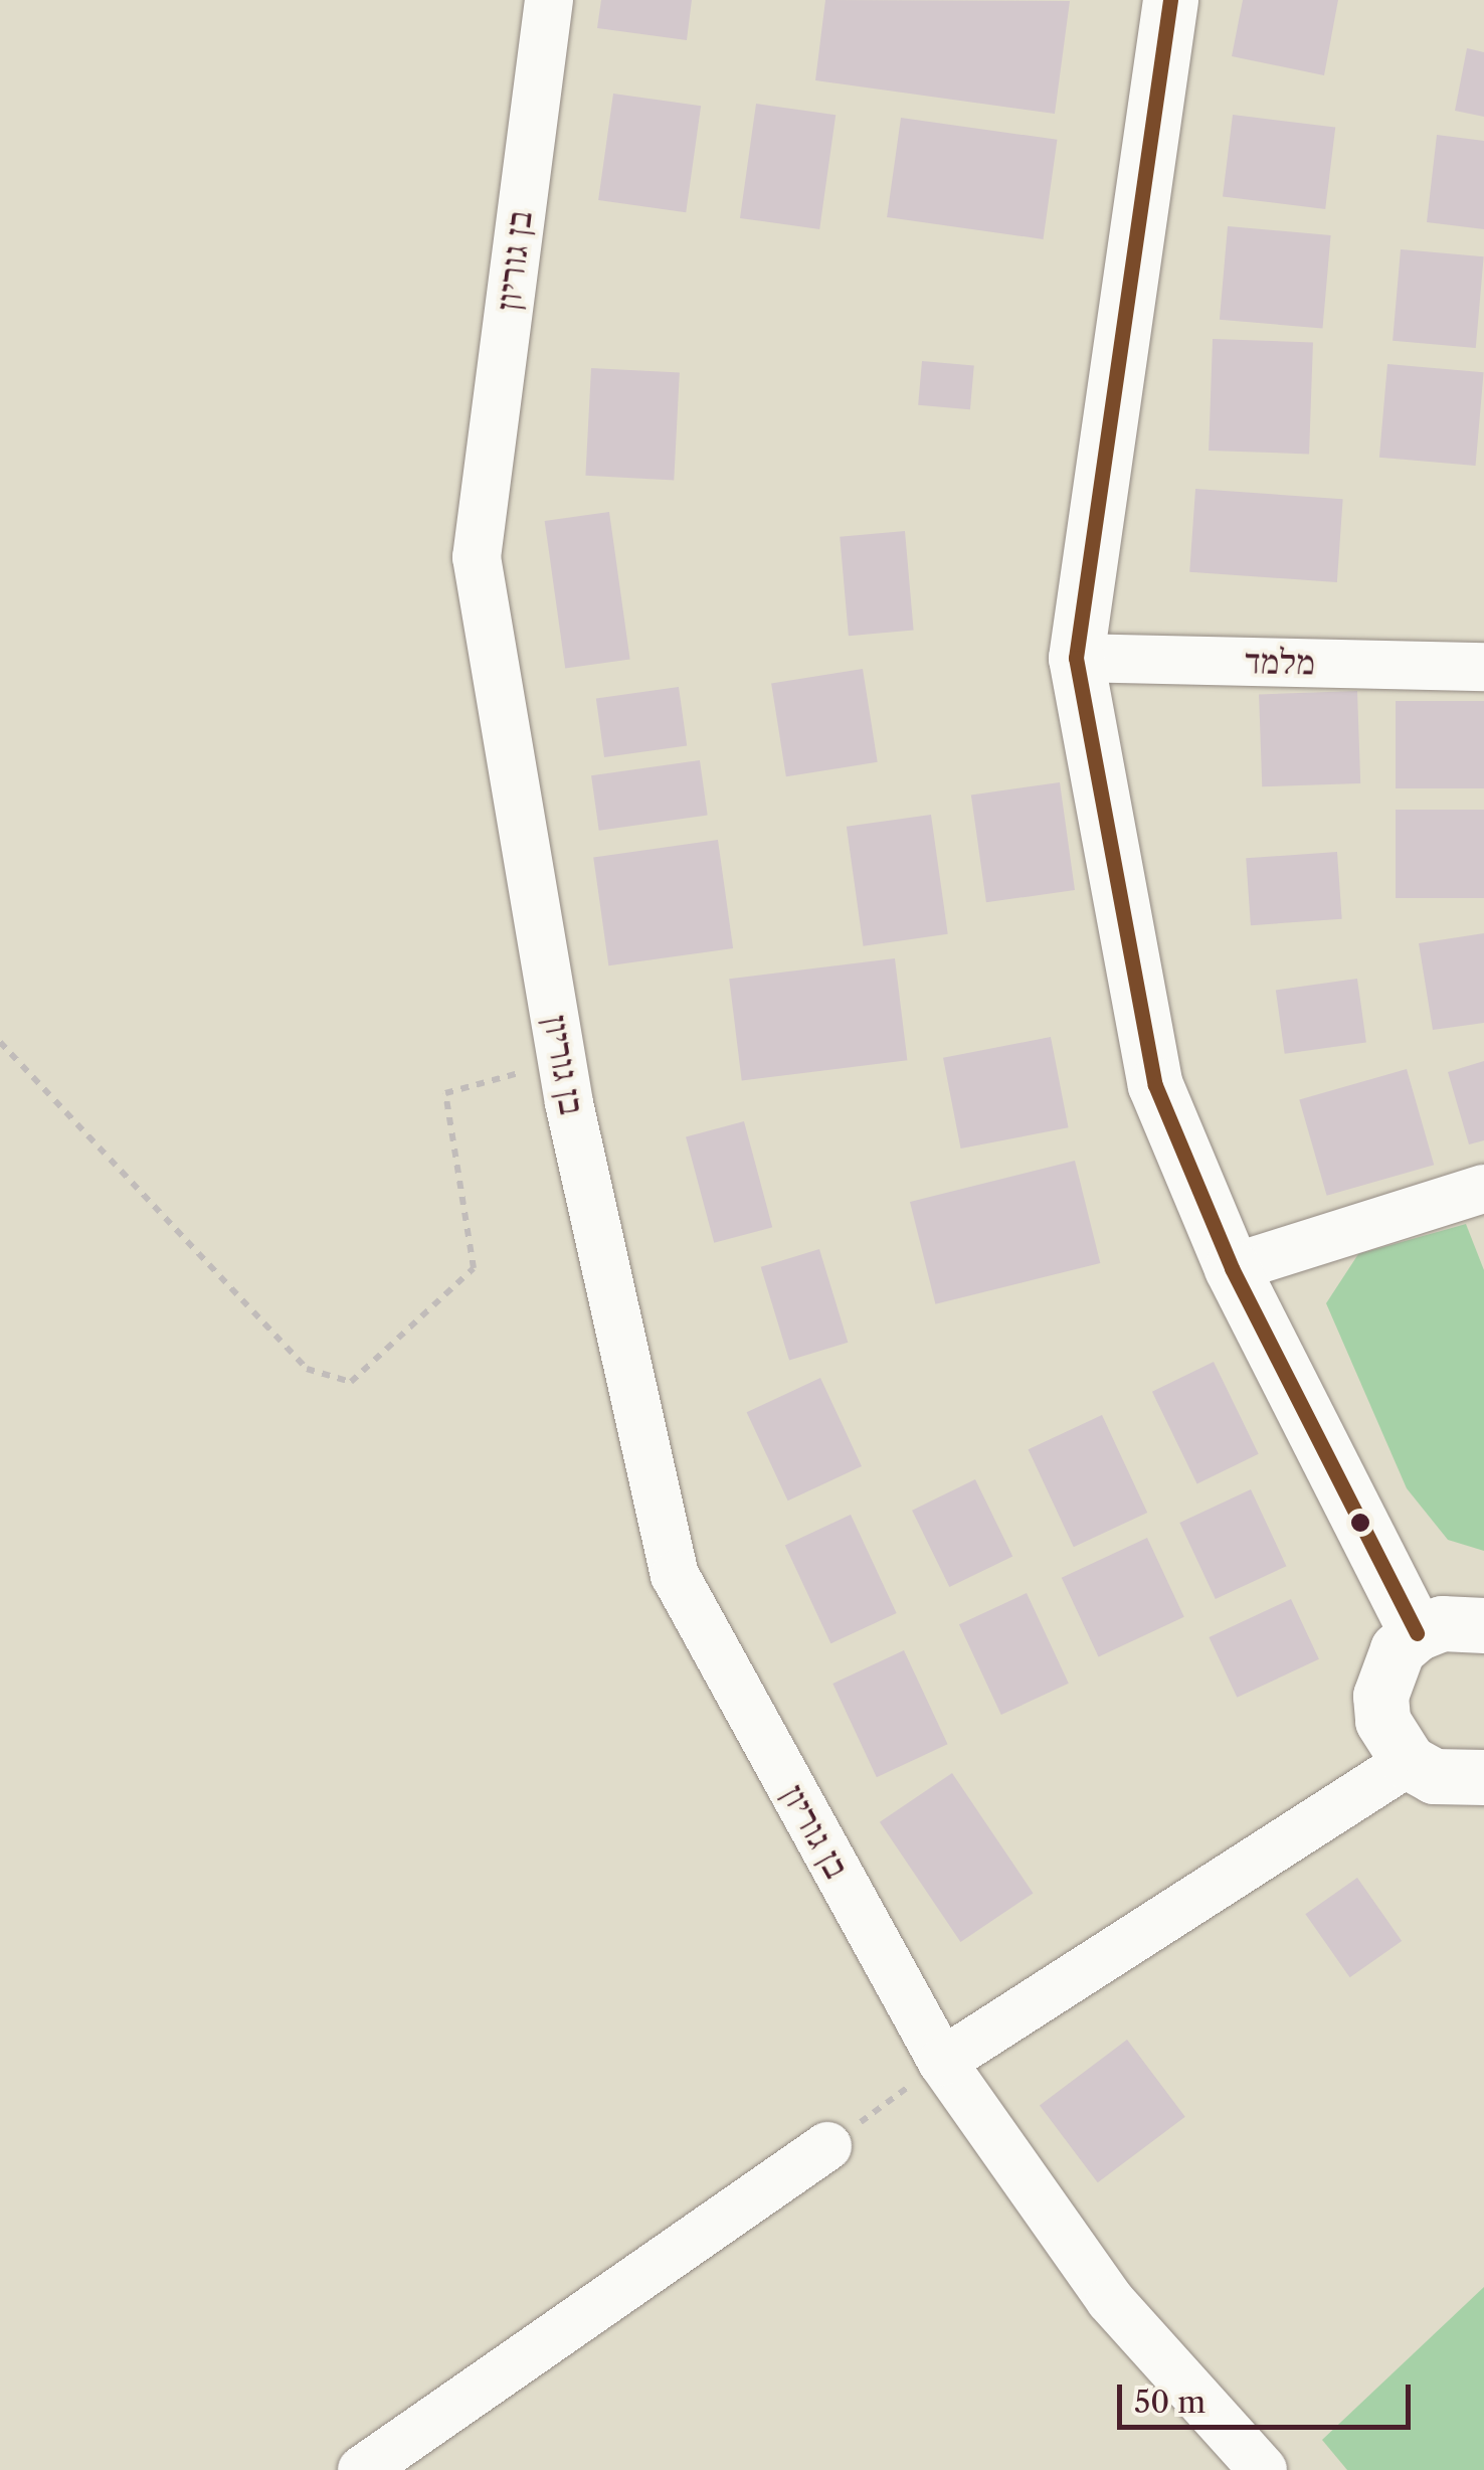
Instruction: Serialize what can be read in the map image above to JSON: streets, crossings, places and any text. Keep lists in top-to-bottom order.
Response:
{
  "streets": {
    "street": ["בן גוריון", "מלמד"]
  },
  "scale_bar": "50 m"
}
